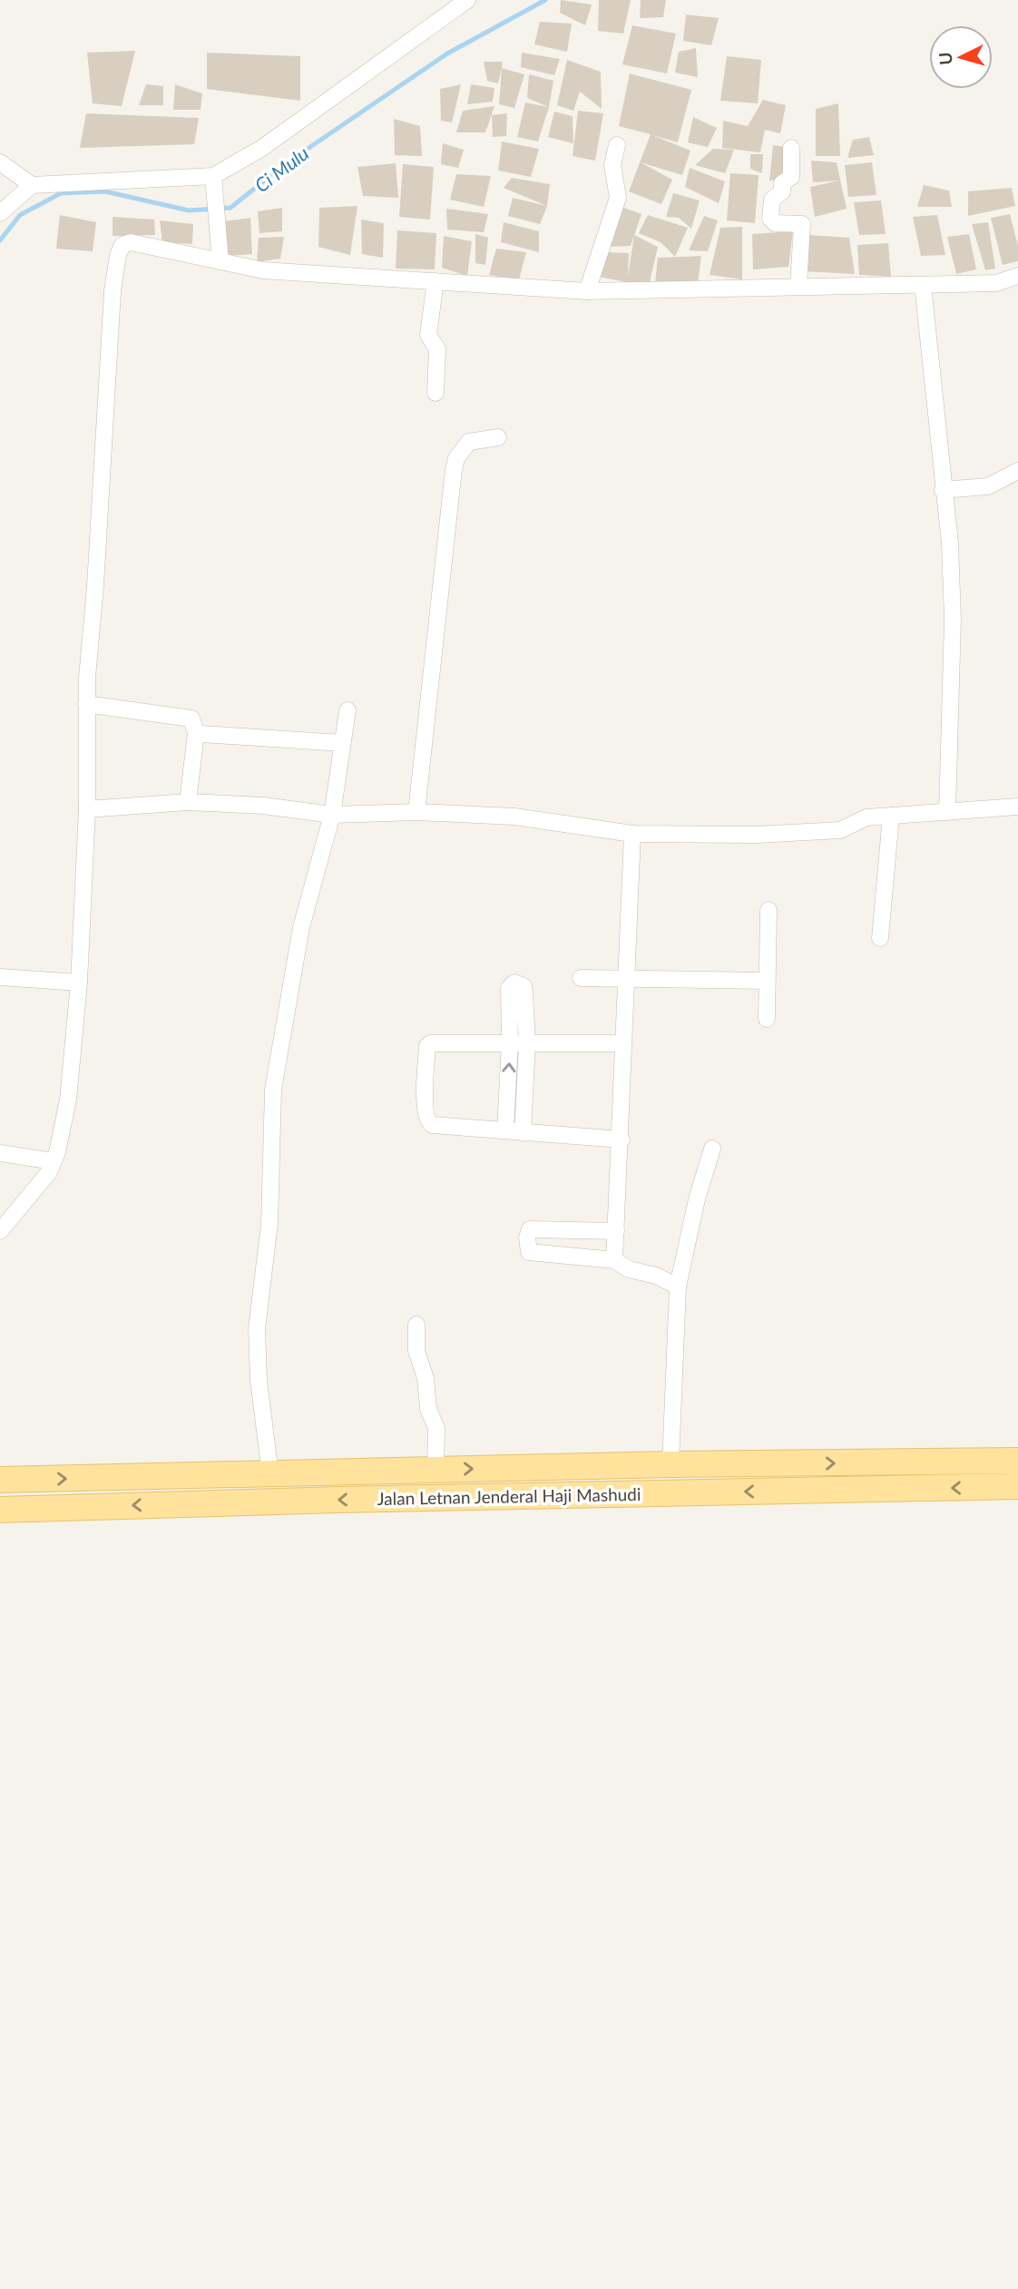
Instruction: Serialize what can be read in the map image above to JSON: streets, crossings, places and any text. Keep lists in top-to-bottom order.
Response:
{
  "streets": {
    "main road": ["Jalan Letnan Jenderal Haji Mashudi"]
  },
  "water": ["Ci Mulu"],
  "north": "left"
}
